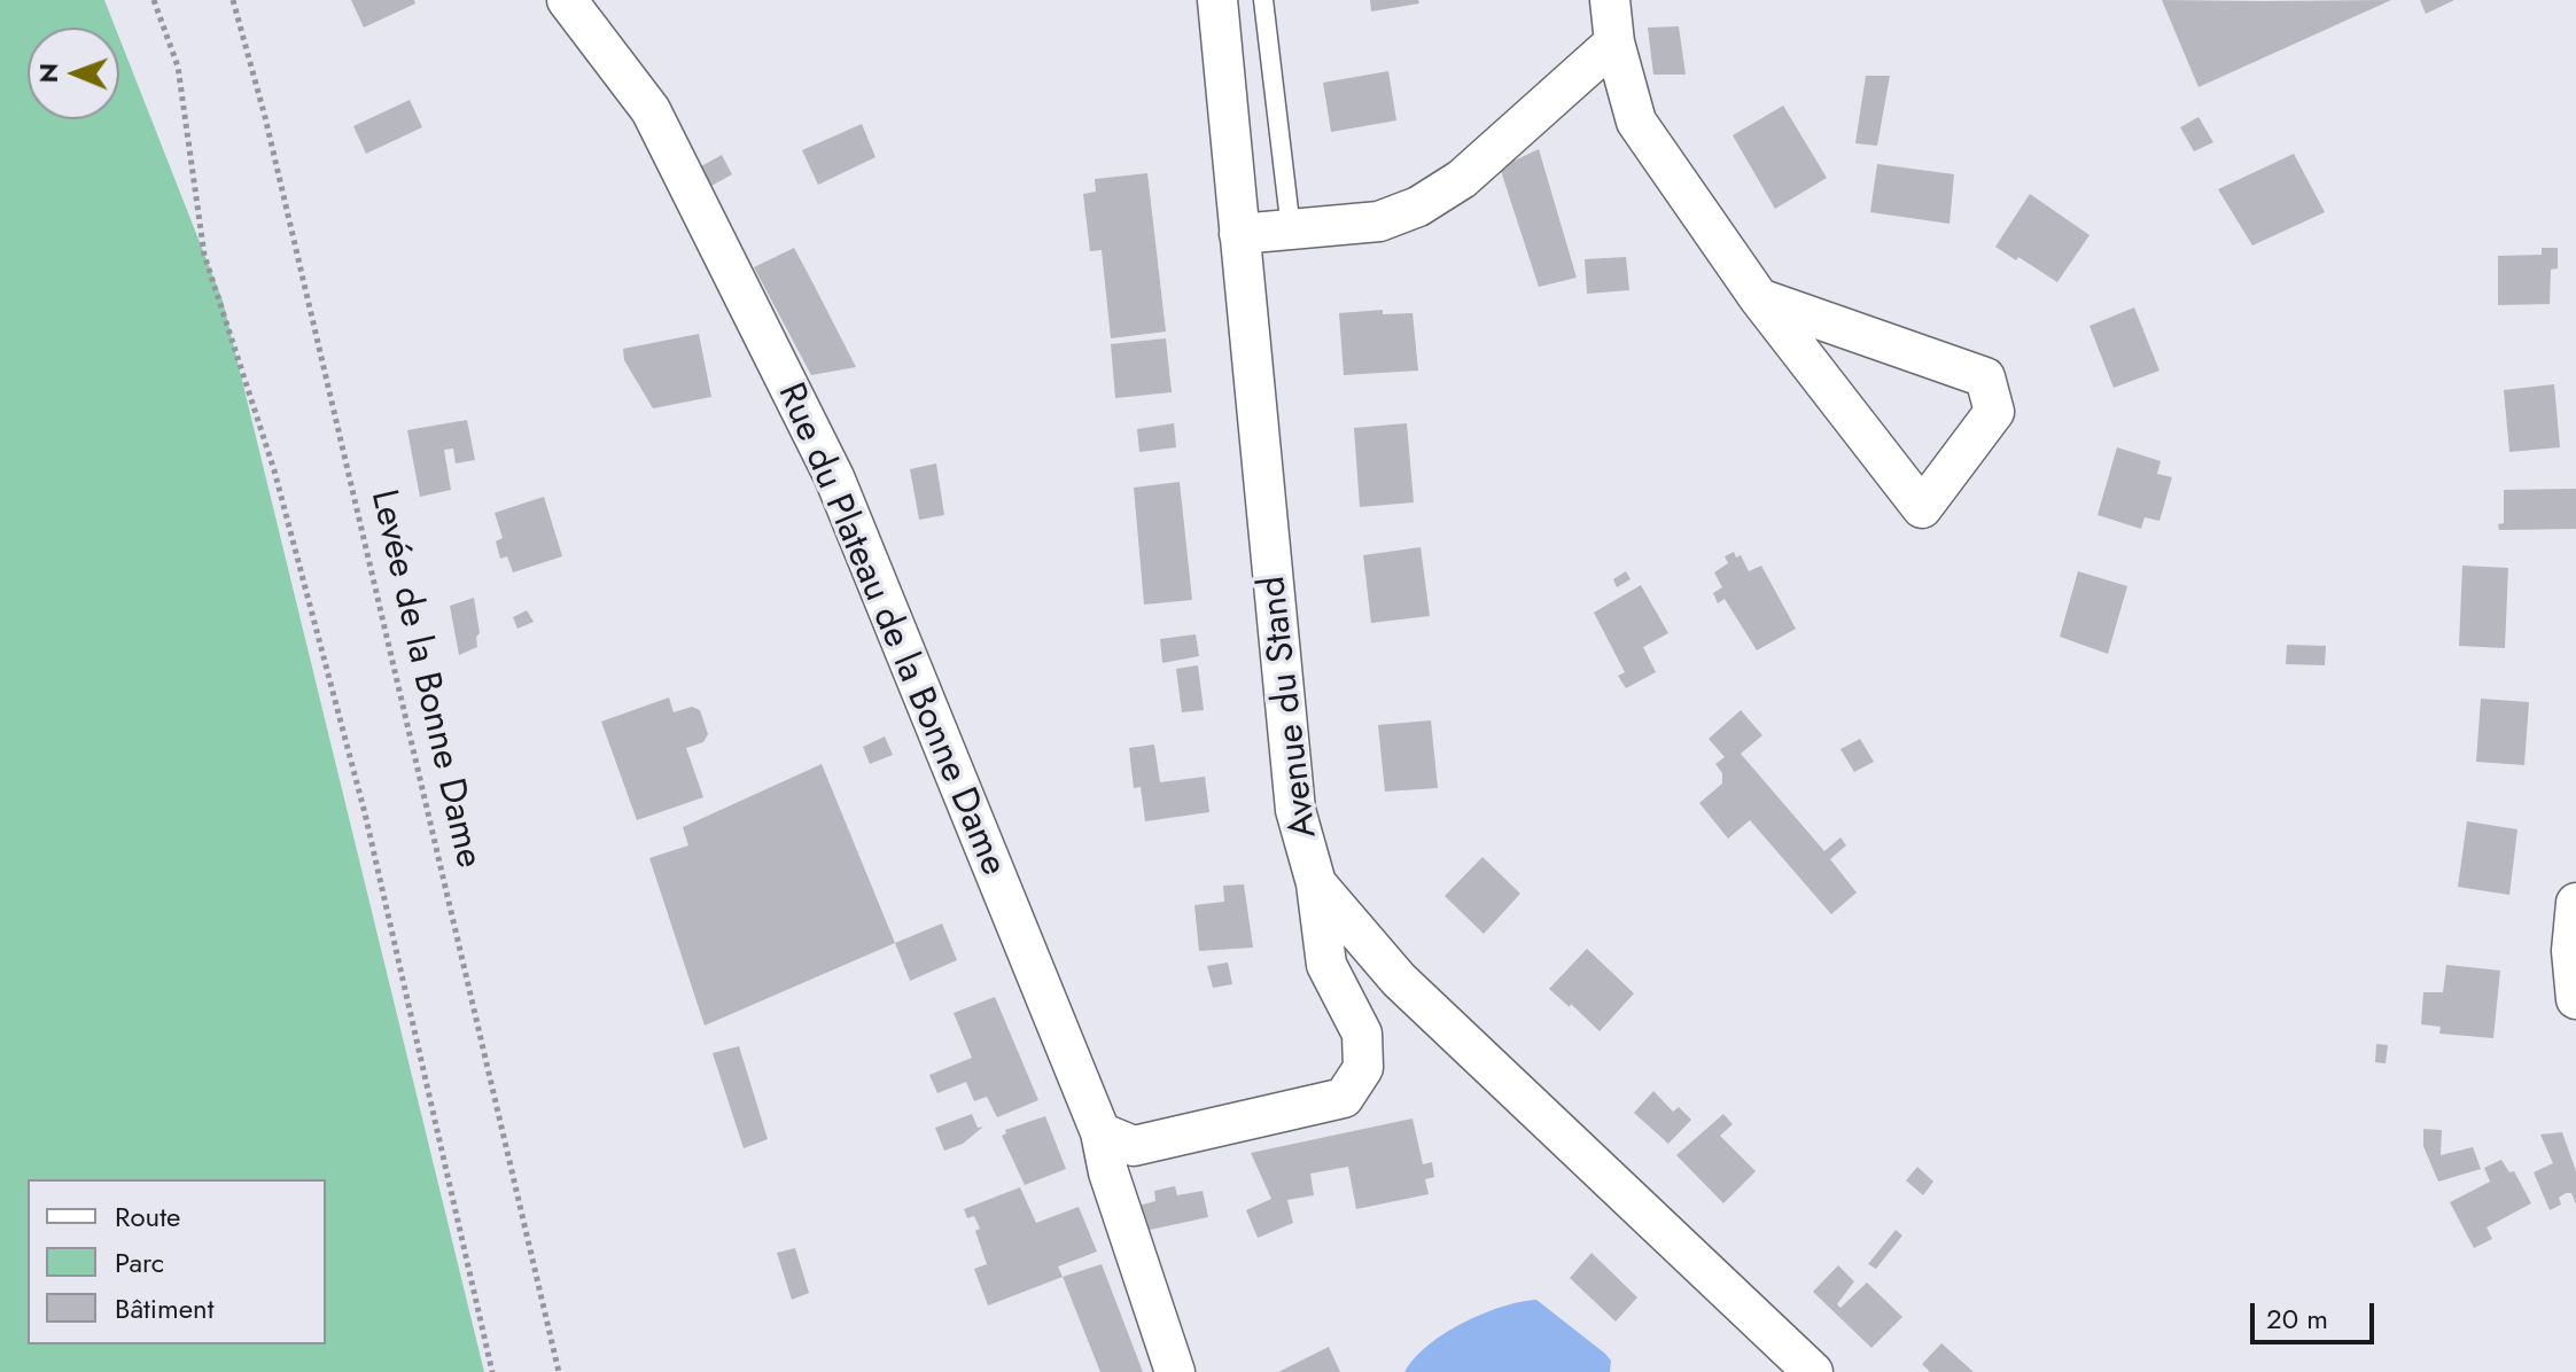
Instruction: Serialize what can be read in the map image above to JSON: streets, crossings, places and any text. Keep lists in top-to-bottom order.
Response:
{
  "streets": {
    "street": ["Rue du Plateau de la Bonne Dame", "Avenue du Stand"],
    "path": ["Levée de la Bonne Dame"]
  },
  "legend": ["Route", "Parc", "Bâtiment"],
  "scale_bar": "20 m",
  "north": "left"
}
